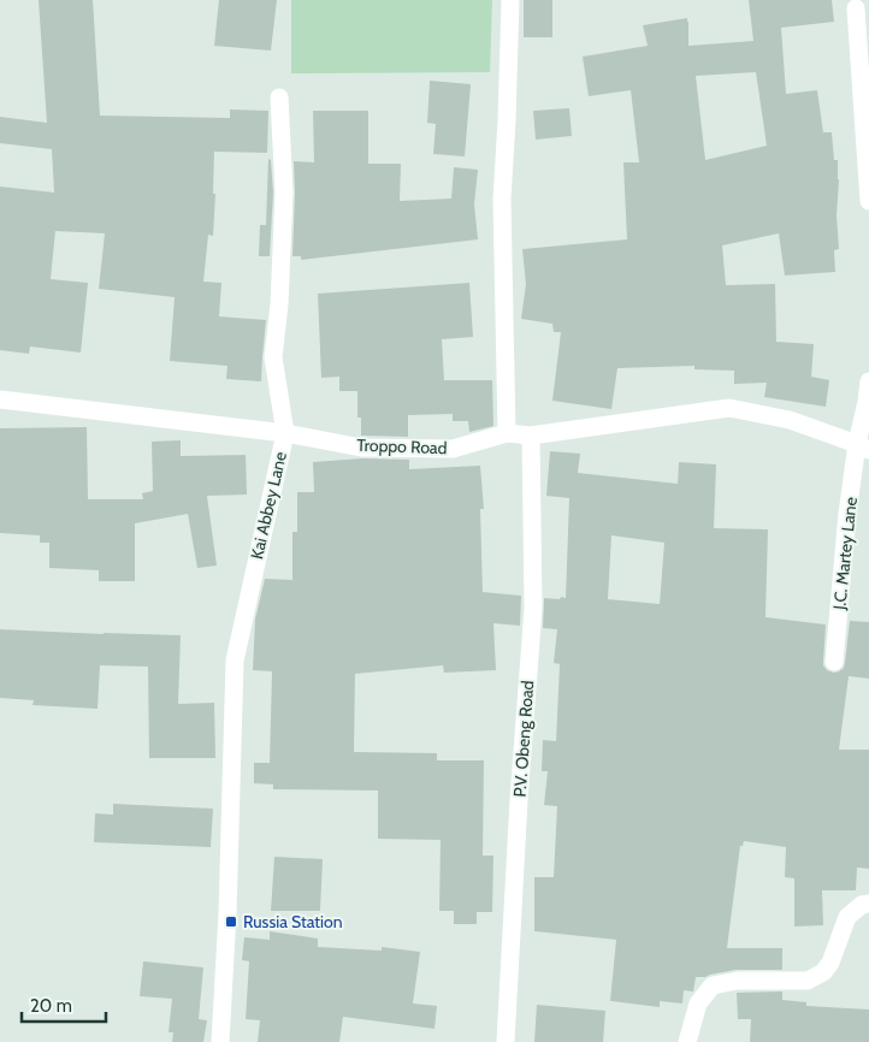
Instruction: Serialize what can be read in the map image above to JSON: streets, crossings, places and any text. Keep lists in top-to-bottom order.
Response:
{
  "streets": {
    "street": [
      "Troppo Road",
      "Kai Abbey Lane",
      "J.C. Martey Lane",
      "P.V. Obeng Road"
    ]
  },
  "crossings": [
    ["Troppo Road", "Kai Abbey Lane"],
    ["Troppo Road", "J.C. Martey Lane"],
    ["Troppo Road", "P.V. Obeng Road"]
  ],
  "places": {
    "transit": ["Russia Station"]
  },
  "scale_bar": "20 m"
}
